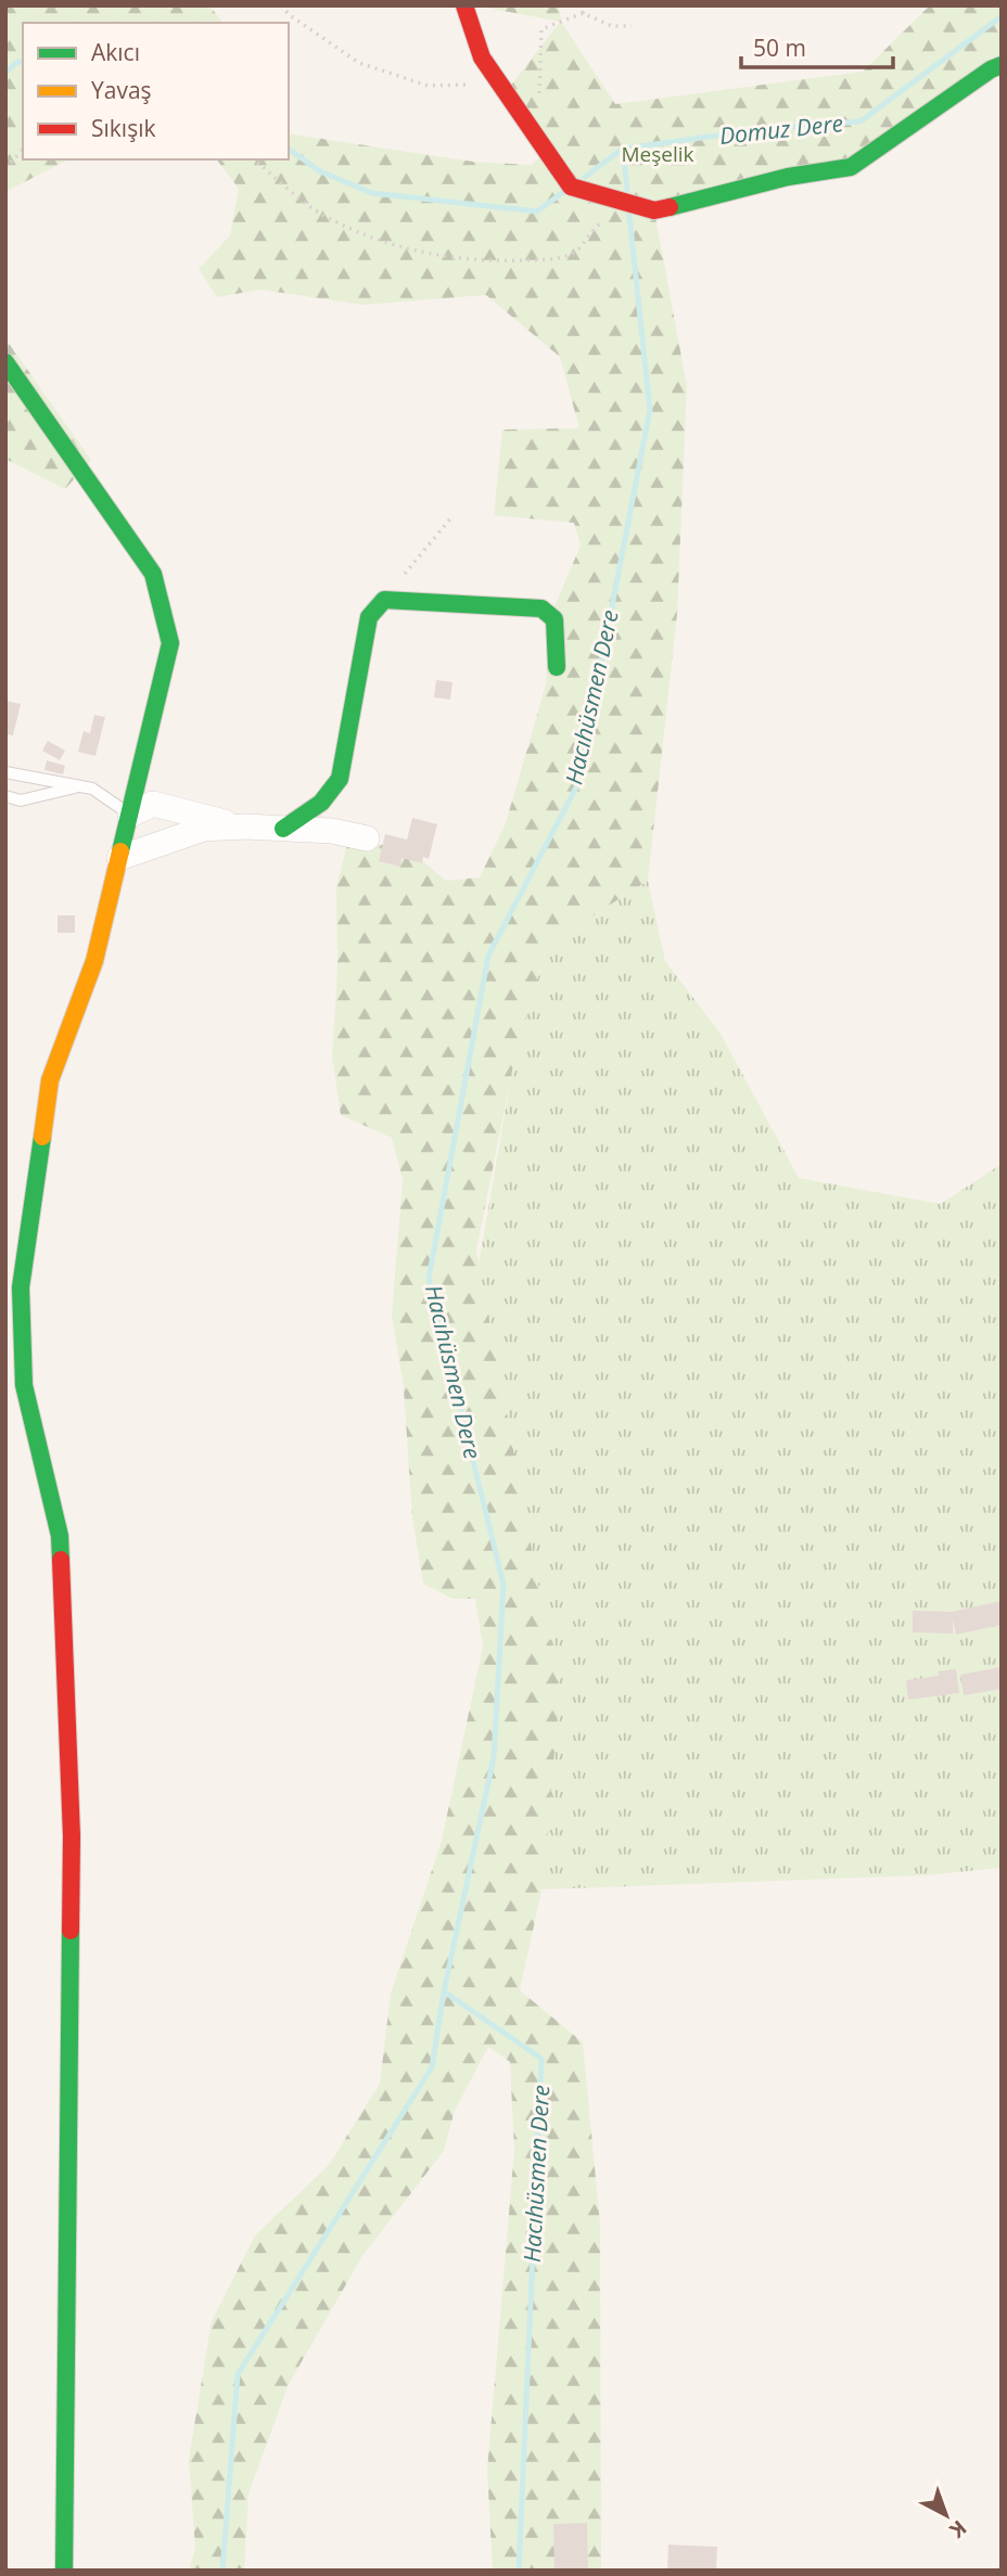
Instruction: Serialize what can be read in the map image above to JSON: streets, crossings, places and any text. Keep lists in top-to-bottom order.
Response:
{
  "water": ["Domuz Dere", "Hacıhüsmen Dere"],
  "parks": ["Meşelik"],
  "legend": ["Akıcı", "Yavaş", "Sıkışık"],
  "scale_bar": "50 m",
  "north": "bottom right"
}
